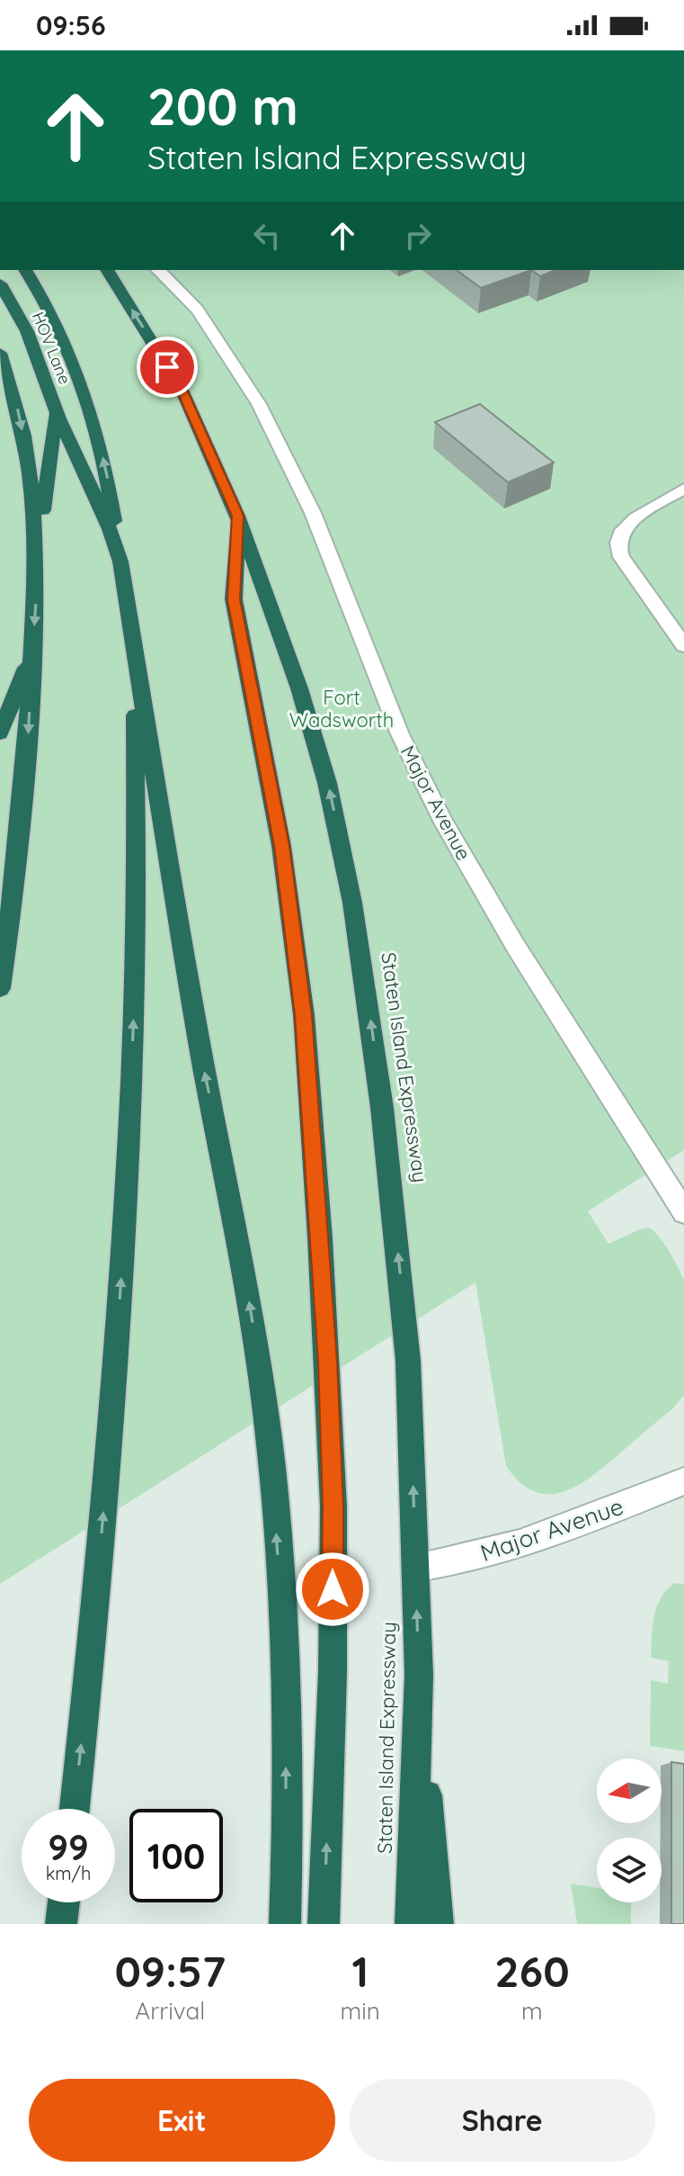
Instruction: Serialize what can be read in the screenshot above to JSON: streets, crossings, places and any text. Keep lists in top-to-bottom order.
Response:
{
  "streets": {
    "highway": ["HOV Lane", "Staten Island Expressway"],
    "lane": ["Major Avenue"]
  },
  "crossings": [
    ["Major Avenue", "Staten Island Expressway"]
  ],
  "parks": ["Fort Wadsworth"],
  "north": "left",
  "page": {
    "status": "09:56",
    "turn": ["200 m", "Staten Island Expressway"],
    "speed": "99 km/h",
    "limit": "100",
    "eta": [
      "09:57",
      "Arrival",
      "1",
      "min",
      "260",
      "m"
    ],
    "buttons": ["Exit", "Share"]
  }
}
